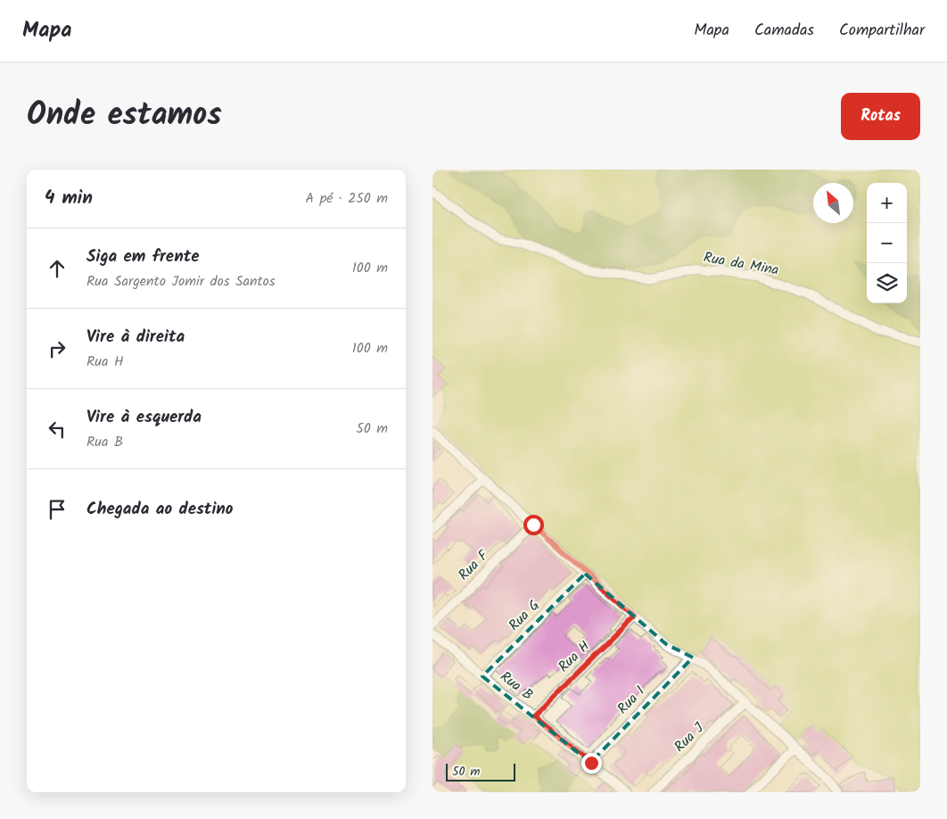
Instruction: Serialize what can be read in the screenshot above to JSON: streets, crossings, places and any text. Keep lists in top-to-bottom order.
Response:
{
  "streets": {
    "street": [
      "Rua da Mina",
      "Rua F",
      "Rua G",
      "Rua H",
      "Rua B",
      "Rua I",
      "Rua J"
    ]
  },
  "crossings": [
    ["Rua G", "Rua B"],
    ["Rua H", "Rua B"],
    ["Rua B", "Rua I"]
  ],
  "scale_bar": "50 m",
  "north": "top left",
  "page": {
    "header": "Mapa",
    "nav": ["Mapa", "Camadas", "Compartilhar"],
    "title": "Onde estamos",
    "buttons": "Rotas",
    "heading": ["4 min", "A pé · 250 m"],
    "map_buttons": ["+", "−"],
    "list": [
      ["Siga em frente", "Rua Sargento Jomir dos Santos", "100 m"],
      ["Vire à direita", "Rua H", "100 m"],
      ["Vire à esquerda", "Rua B", "50 m"],
      "Chegada ao destino"
    ],
    "scale": "50 m"
  }
}
